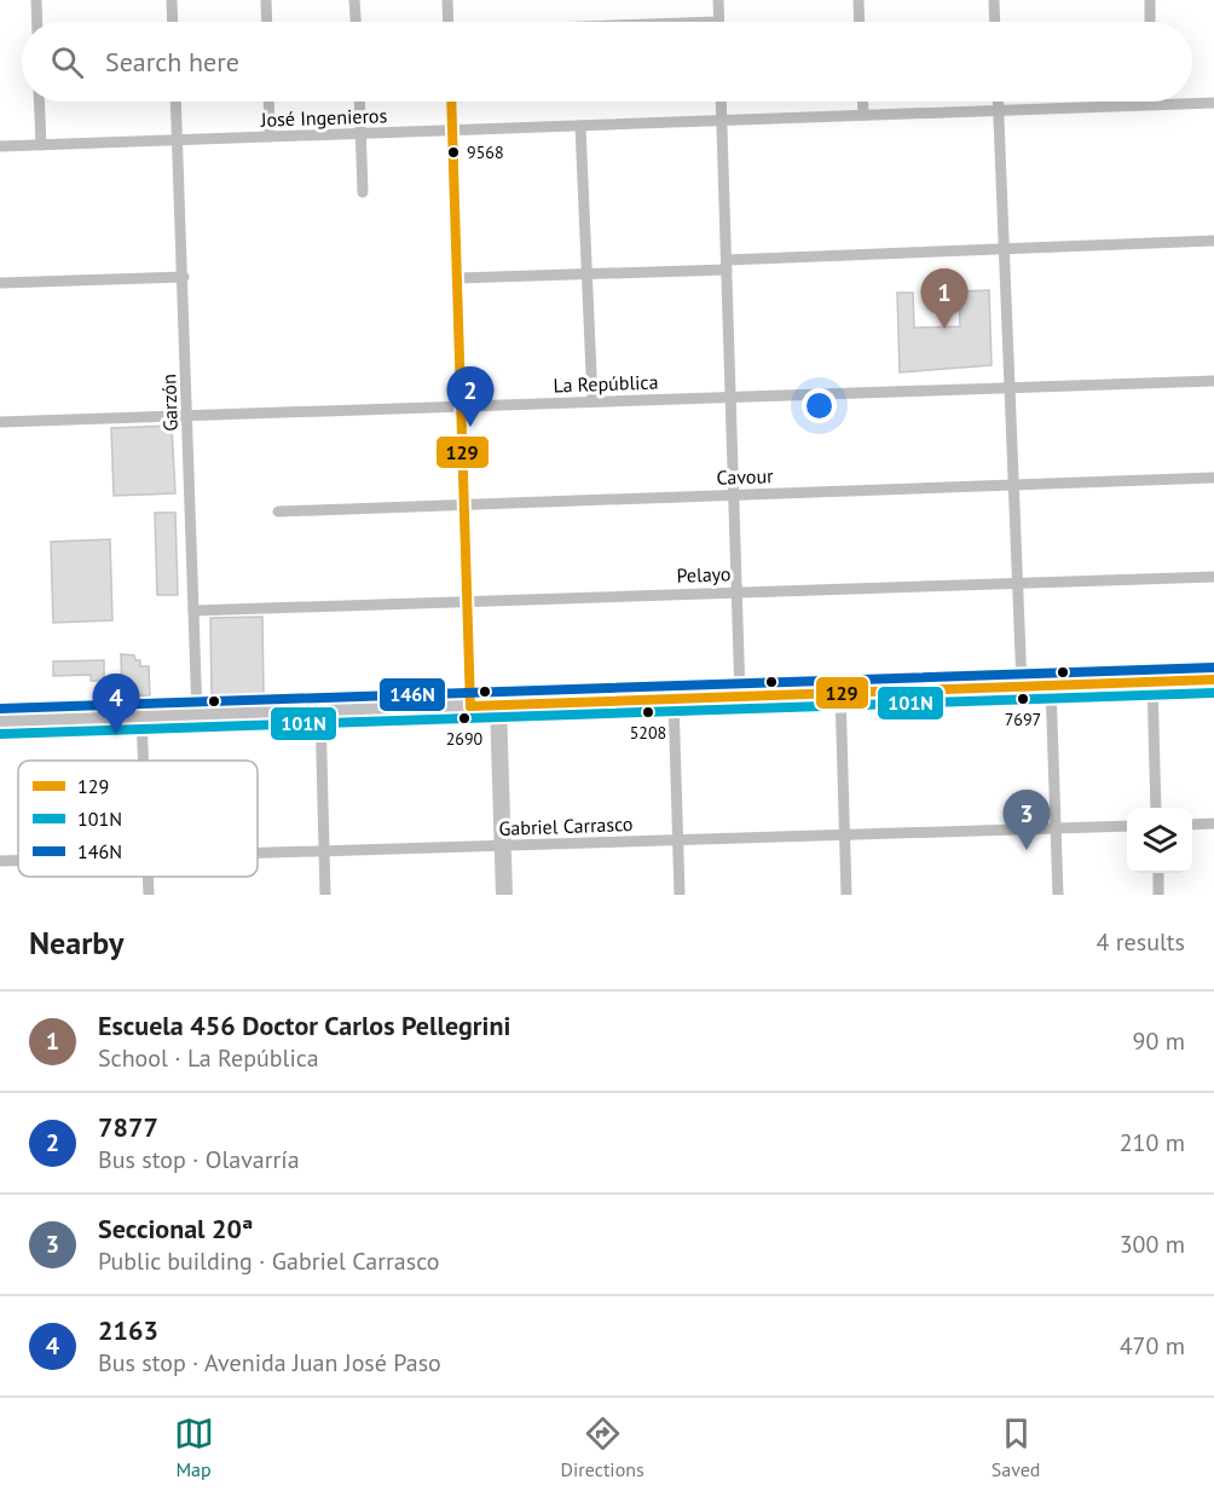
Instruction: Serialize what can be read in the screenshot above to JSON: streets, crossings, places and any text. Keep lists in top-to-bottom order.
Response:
{
  "streets": {
    "street": [
      "José Ingenieros",
      "La República",
      "Garzón",
      "Cavour",
      "Pelayo",
      "Gabriel Carrasco"
    ]
  },
  "crossings": [
    ["José Ingenieros", "Garzón"],
    ["La República", "Garzón"],
    ["Garzón", "Pelayo"]
  ],
  "places": [
    "9568",
    "7697",
    "5208",
    "2690"
  ],
  "lines": ["transit line 129", "transit line 146N", "transit line 101N"],
  "legend": ["129", "101N", "146N"],
  "page": {
    "search": "Search here",
    "pins": [
      "1",
      "2",
      "4",
      "3"
    ],
    "heading": ["Nearby", "4 results"],
    "list": [
      {
        "mark": "1",
        "name": "Escuela 456 Doctor Carlos Pellegrini",
        "note": "School · La República",
        "value": "90 m"
      },
      {
        "mark": "2",
        "name": "7877",
        "note": "Bus stop · Olavarría",
        "value": "210 m"
      },
      {
        "mark": "3",
        "name": "Seccional 20ª",
        "note": "Public building · Gabriel Carrasco",
        "value": "300 m"
      },
      {
        "mark": "4",
        "name": "2163",
        "note": "Bus stop · Avenida Juan José Paso",
        "value": "470 m"
      }
    ],
    "nav": ["Map", "Directions", "Saved"]
  }
}
